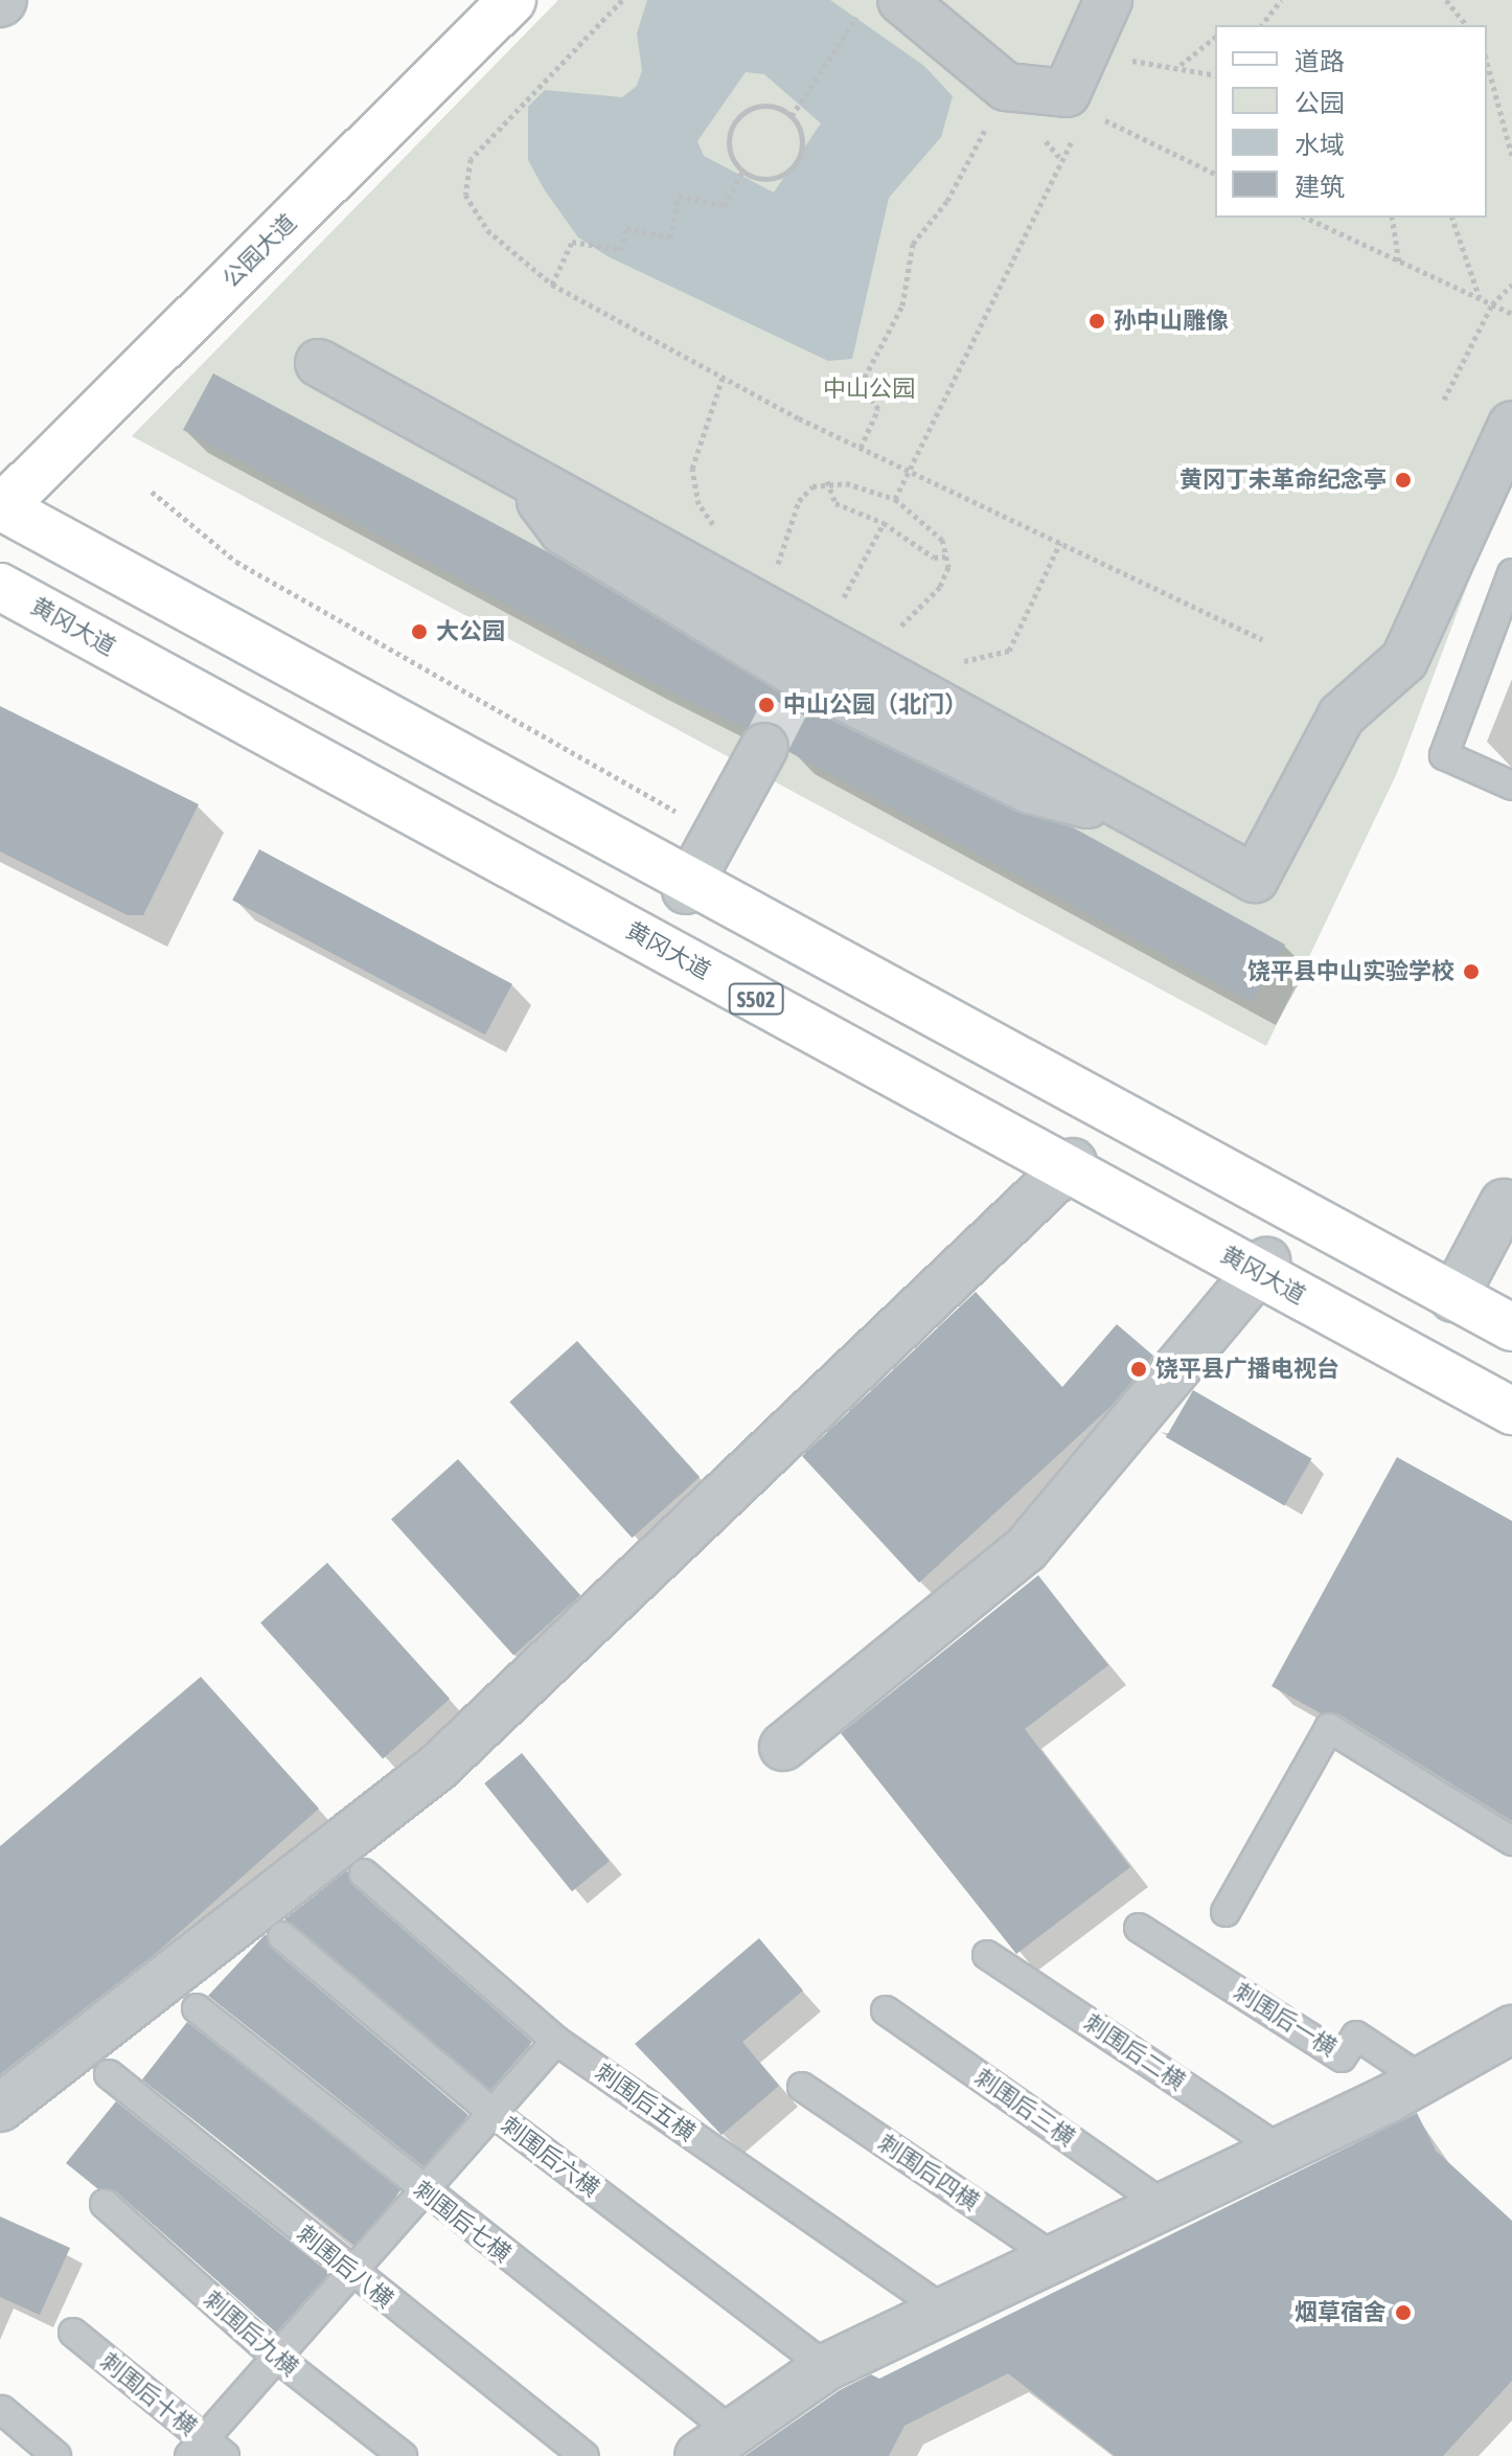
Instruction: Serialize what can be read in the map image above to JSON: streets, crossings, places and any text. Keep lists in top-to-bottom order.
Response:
{
  "streets": {
    "main road": ["公园大道", "黄冈大道", "S502"],
    "lane": [
      "刺围后一横",
      "刺围后二横",
      "刺围后五横",
      "刺围后三横",
      "刺围后六横",
      "刺围后四横",
      "刺围后七横",
      "刺围后八横",
      "刺围后九横",
      "刺围后十横"
    ]
  },
  "parks": ["中山公园"],
  "places": [
    "孙中山雕像",
    "黄冈丁未革命纪念亭",
    "大公园",
    "中山公园（北门）",
    "饶平县中山实验学校",
    "饶平县广播电视台",
    "烟草宿舍"
  ],
  "legend": [
    "道路",
    "公园",
    "水域",
    "建筑"
  ]
}
